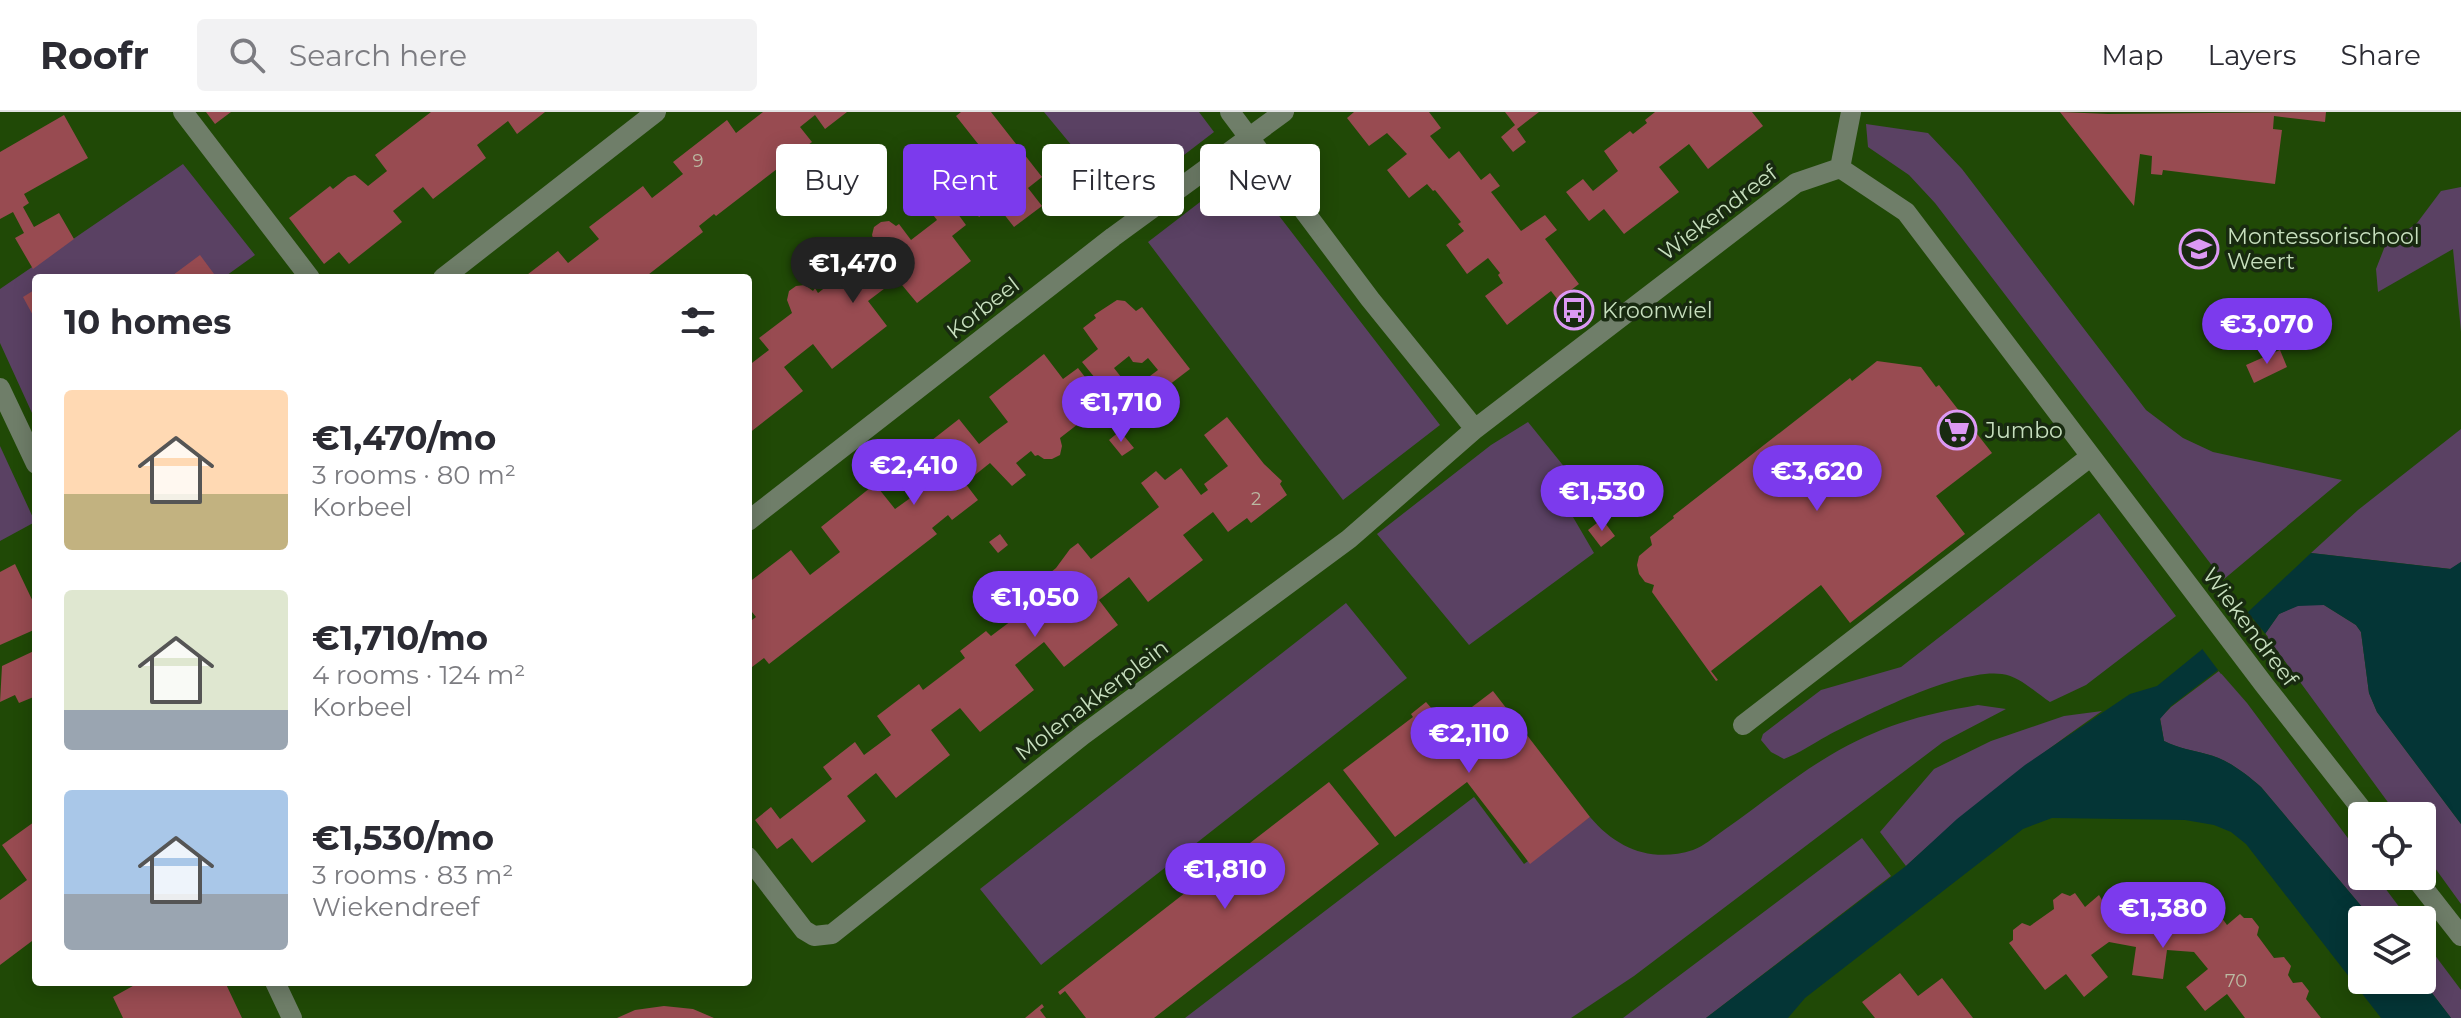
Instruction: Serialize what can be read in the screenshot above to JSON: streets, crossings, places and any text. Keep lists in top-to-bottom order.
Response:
{
  "streets": {
    "street": ["Wiekendreef", "Korbeel", "Molenakkerplein"]
  },
  "crossings": [
    ["Wiekendreef", "Molenakkerplein"]
  ],
  "places": {
    "school or university": ["Montessorischool Weert"],
    "bus stop": ["Kroonwiel"],
    "supermarket": ["Jumbo"]
  },
  "house_numbers": ["9", "2", "70"],
  "page": {
    "header": "Roofr",
    "search": "Search here",
    "nav": ["Map", "Layers", "Share"],
    "chip": [
      "Buy",
      "Rent",
      "Filters",
      "New"
    ],
    "price": [
      "€1,470",
      "€3,070",
      "€1,710",
      "€2,410",
      "€3,620",
      "€1,530",
      "€1,050",
      "€2,110",
      "€1,810",
      "€1,380"
    ],
    "heading": "10 homes",
    "list": [
      {
        "name": "€1,470/mo",
        "note": "3 rooms · 80 m² · Korbeel"
      },
      {
        "name": "€1,710/mo",
        "note": "4 rooms · 124 m² · Korbeel"
      },
      {
        "name": "€1,530/mo",
        "note": "3 rooms · 83 m² · Wiekendreef"
      }
    ]
  }
}
